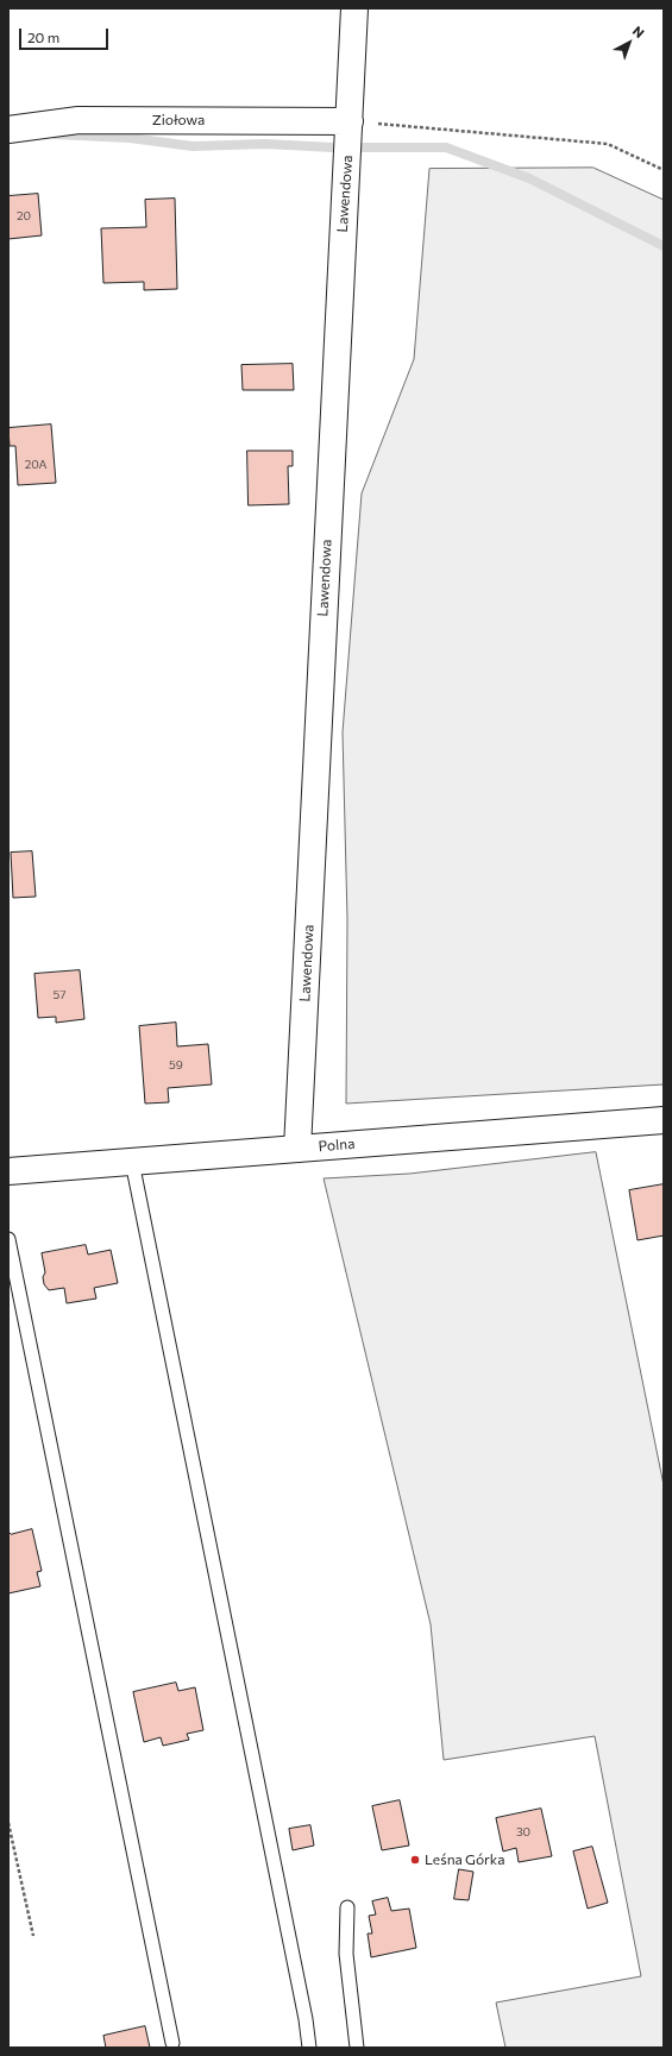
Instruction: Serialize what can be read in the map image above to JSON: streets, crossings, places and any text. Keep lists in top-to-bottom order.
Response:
{
  "streets": {
    "street": ["Ziołowa", "Lawendowa", "Polna"]
  },
  "crossings": [
    ["Ziołowa", "Lawendowa"],
    ["Lawendowa", "Polna"]
  ],
  "places": ["Leśna Górka"],
  "house_numbers": [
    "20",
    "20A",
    "57",
    "59",
    "30"
  ],
  "scale_bar": "20 m",
  "north": "top right"
}
